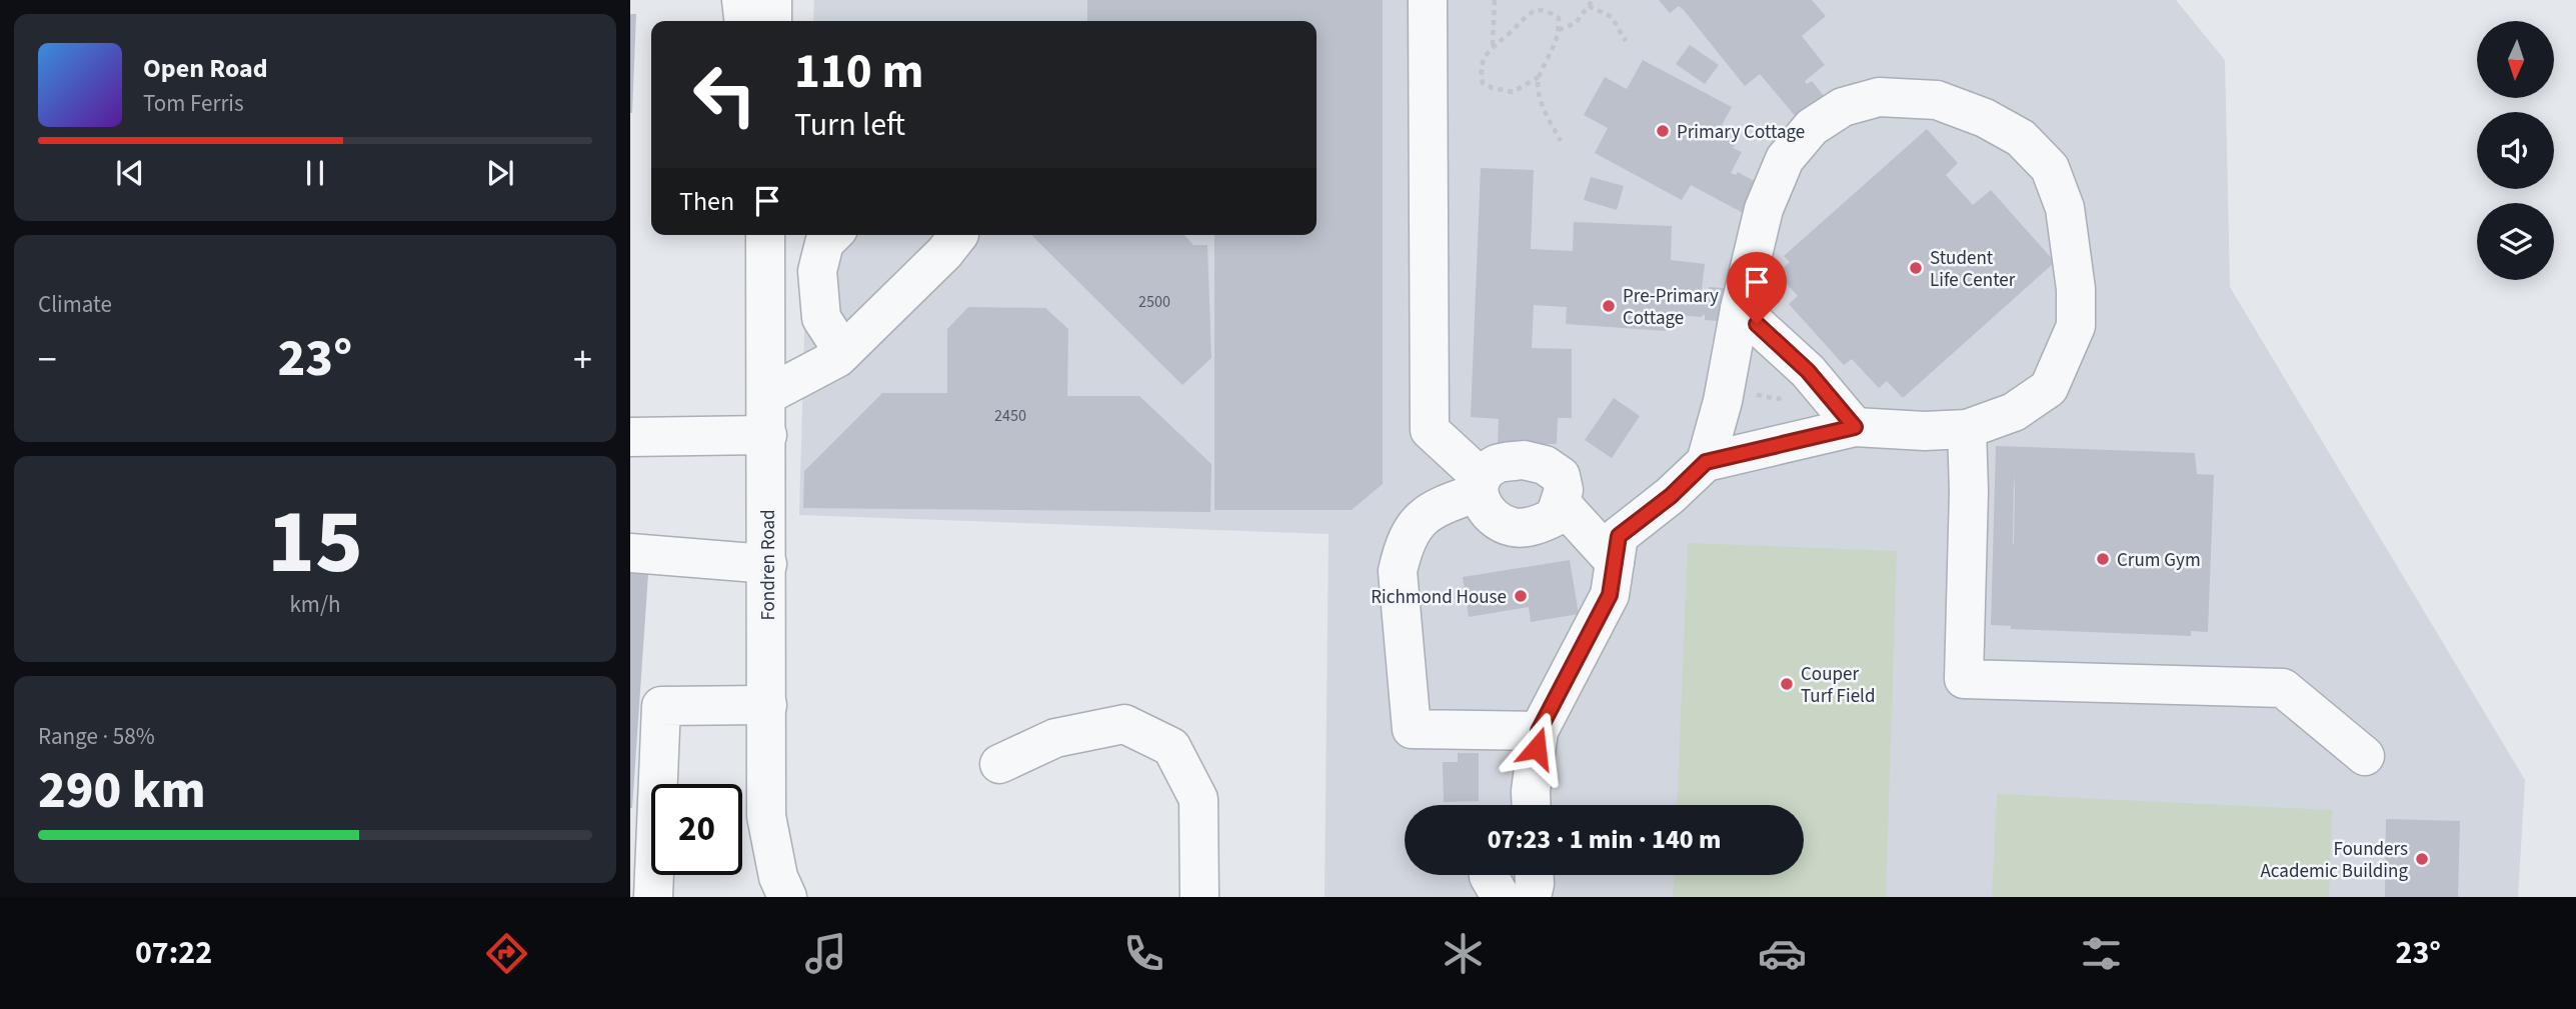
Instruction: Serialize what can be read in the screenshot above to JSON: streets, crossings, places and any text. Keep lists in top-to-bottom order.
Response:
{
  "streets": {
    "street": ["Fondren Road"]
  },
  "places": [
    "Primary Cottage",
    "Student Life Center",
    "Pre-Primary Cottage",
    "Crum Gym",
    "Richmond House",
    "Couper Turf Field",
    "Founders Academic Building"
  ],
  "house_numbers": ["2500", "2450"],
  "north": "bottom",
  "page": {
    "turn": ["110 m", "Turn left"],
    "song": ["Open Road", "Tom Ferris"],
    "then": "Then",
    "tile": [
      "Climate",
      ["15", "km/h"],
      ["Range · 58%", "290 km"]
    ],
    "heat": ["−", "23°", "+"],
    "limit": "20",
    "trip": "07:23 · 1 min · 140 m",
    "tabs": ["07:22", "23°"]
  }
}
